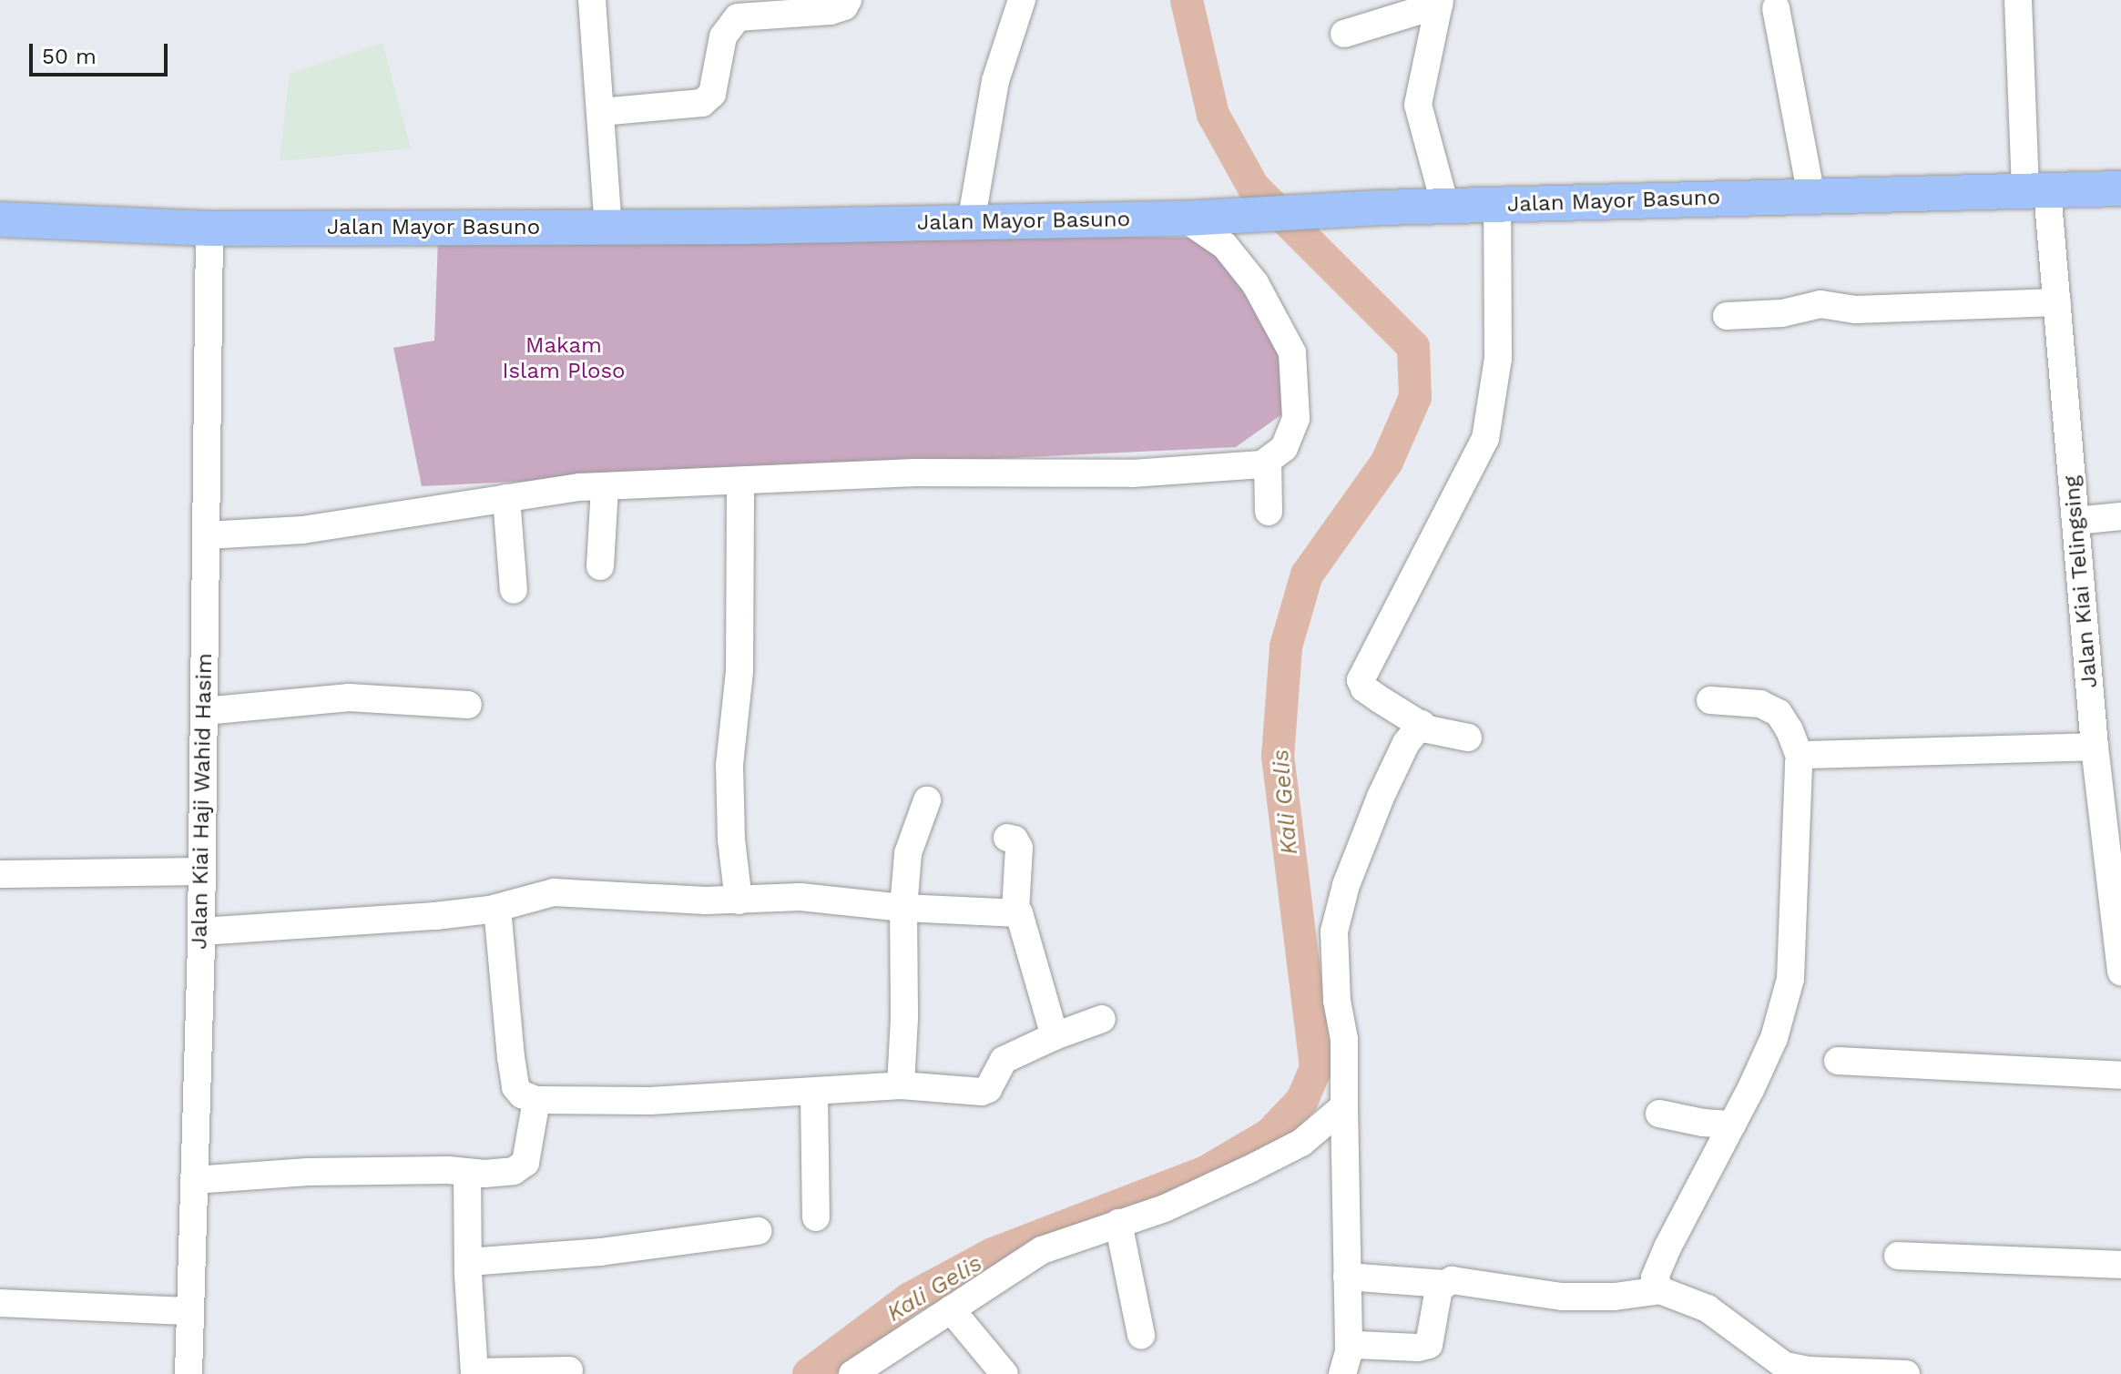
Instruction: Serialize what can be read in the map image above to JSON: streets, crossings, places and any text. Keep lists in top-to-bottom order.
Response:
{
  "streets": {
    "main road": ["Jalan Mayor Basuno"],
    "street": ["Jalan Kiai Telingsing", "Jalan Kiai Haji Wahid Hasim"]
  },
  "crossings": [
    ["Jalan Mayor Basuno", "Jalan Kiai Telingsing"],
    ["Jalan Mayor Basuno", "Jalan Kiai Haji Wahid Hasim"]
  ],
  "water": ["Kali Gelis"],
  "parks": ["Makam Islam Ploso"],
  "scale_bar": "50 m"
}
